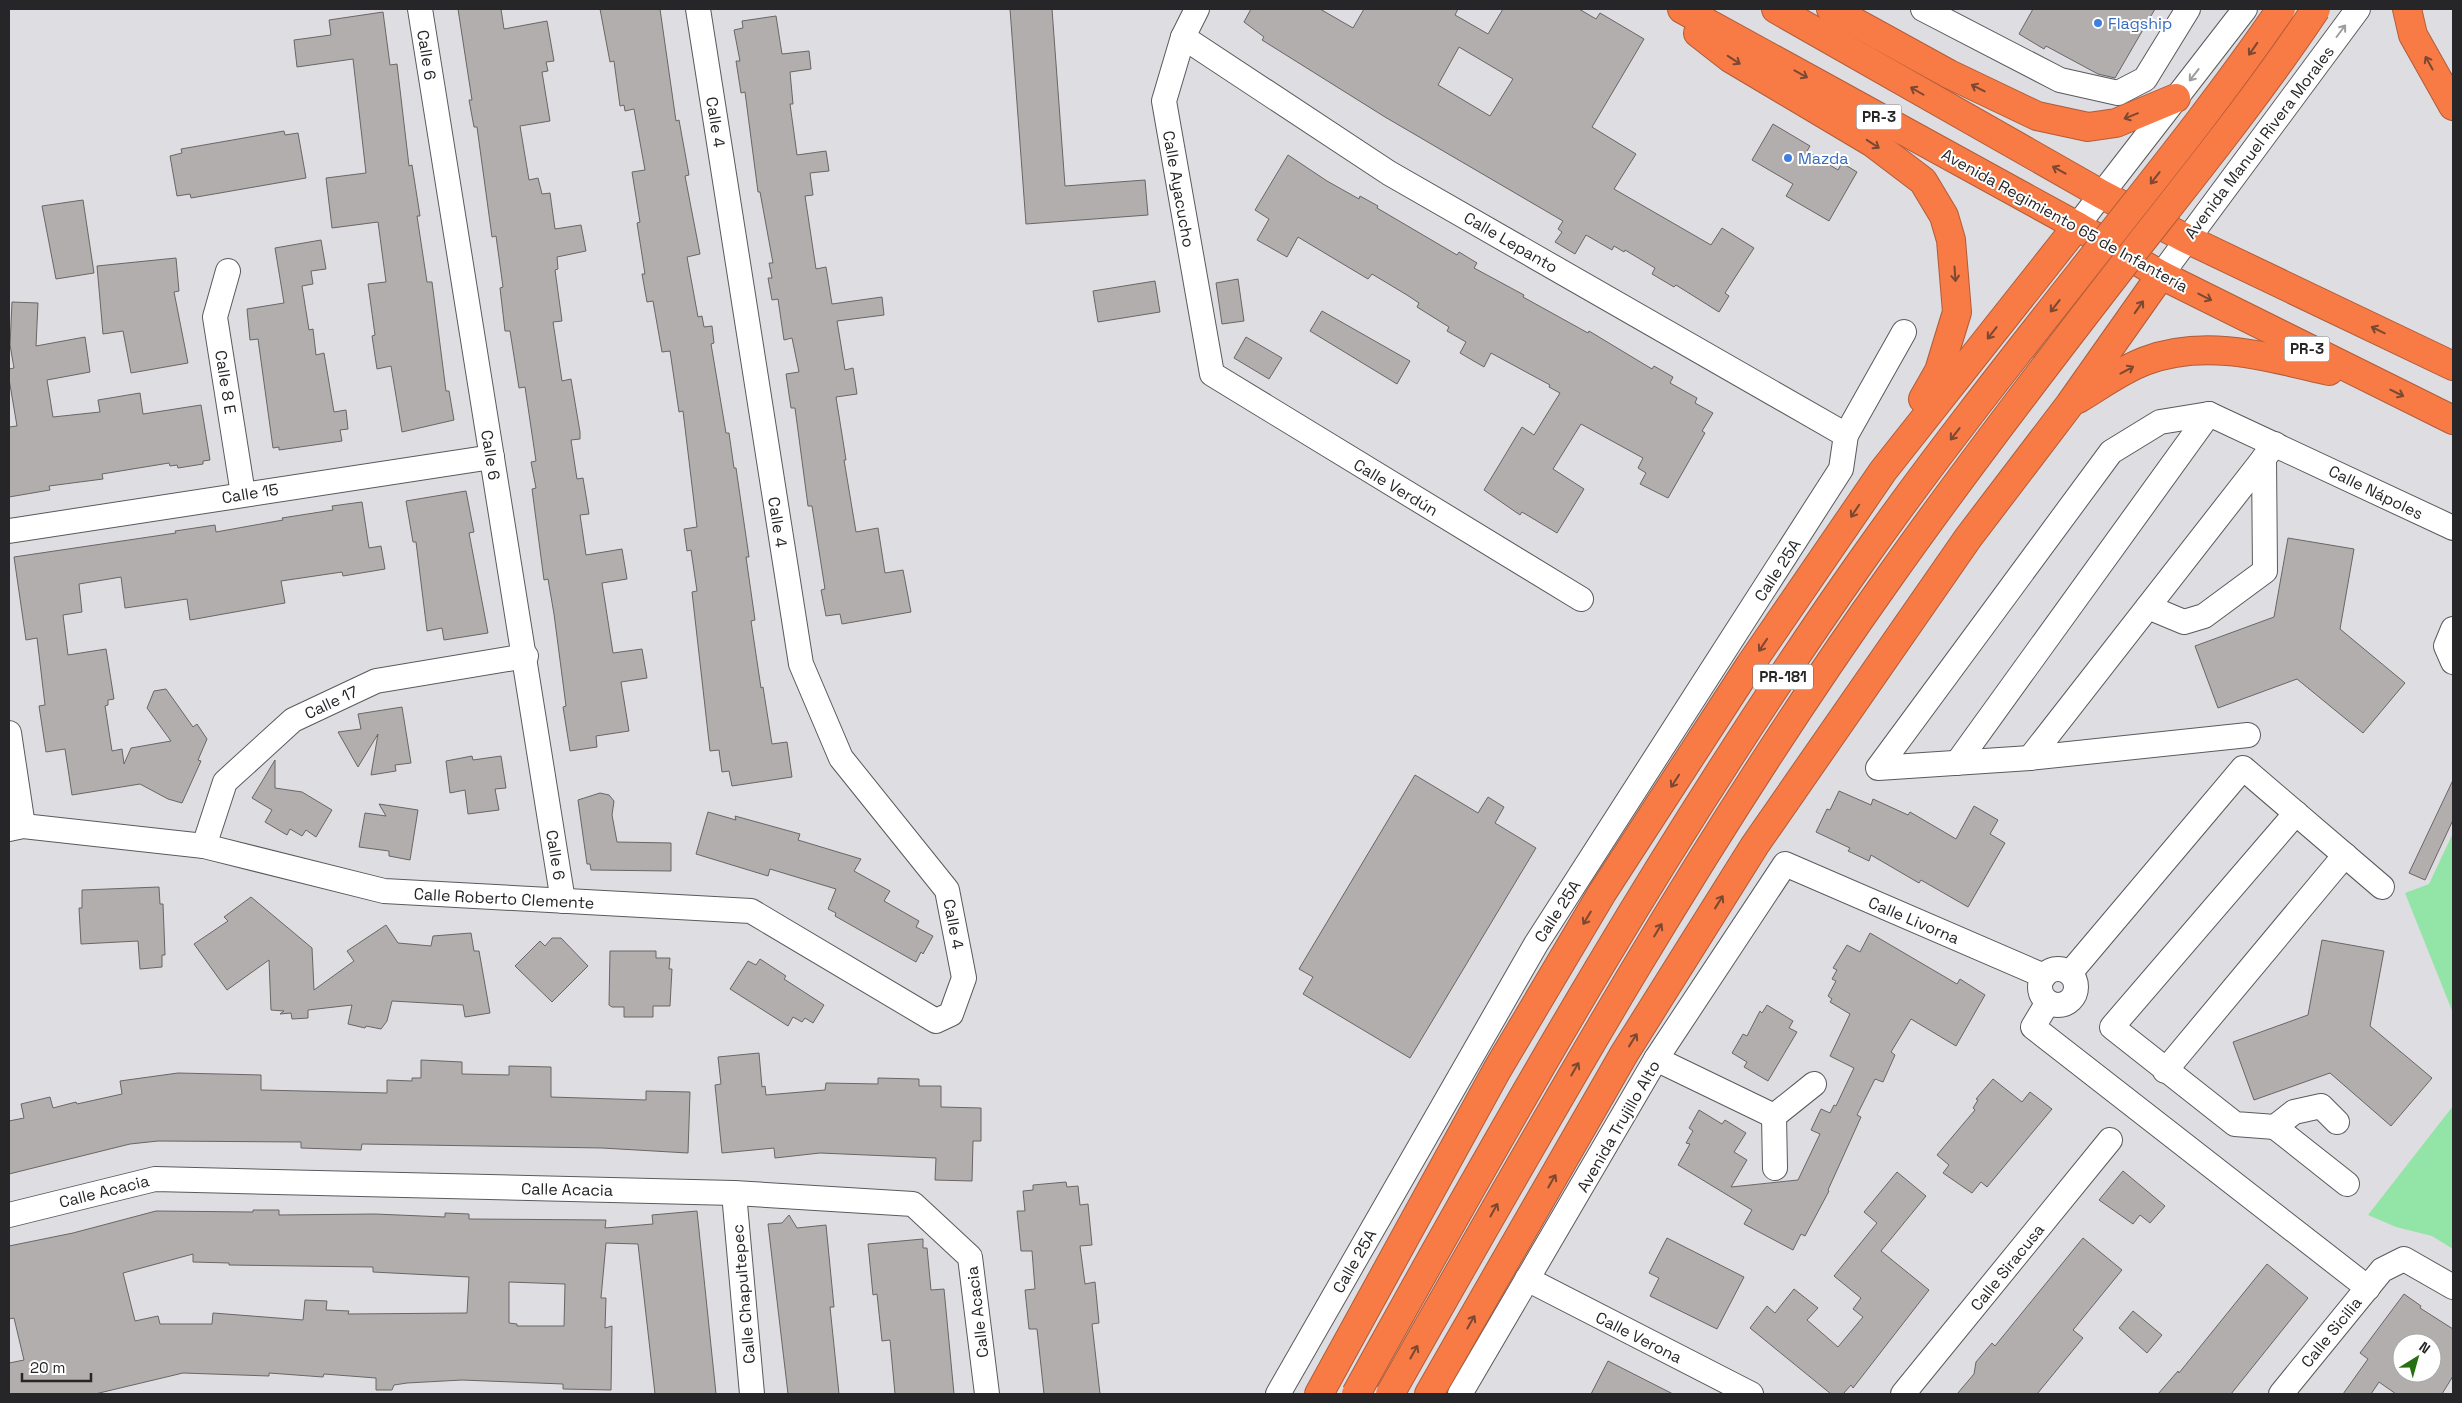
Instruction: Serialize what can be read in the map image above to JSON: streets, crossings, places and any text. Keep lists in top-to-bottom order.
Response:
{
  "streets": {
    "highway": ["PR-3", "Avenida Regimiento 65 de Infantería", "PR-181"],
    "street": [
      "Calle 6",
      "Calle 4",
      "Avenida Manuel Rivera Morales",
      "Calle Ayacucho",
      "Calle Lepanto",
      "Calle 8 E",
      "Calle Verdún",
      "Calle Nápoles",
      "Calle 15",
      "Calle 25A",
      "Calle 17",
      "Calle Roberto Clemente",
      "Calle Livorna",
      "Avenida Trujillo Alto",
      "Calle Acacia",
      "Calle Siracusa",
      "Calle Chapultepec",
      "Calle Sicilia",
      "Calle Verona"
    ]
  },
  "crossings": [
    ["Calle 6", "Calle 15"],
    ["Calle 6", "Calle 17"],
    ["Calle 6", "Calle Roberto Clemente"],
    ["PR-3", "Avenida Manuel Rivera Morales"],
    ["Calle 4", "Calle Roberto Clemente"],
    ["Avenida Manuel Rivera Morales", "Avenida Regimiento 65 de Infantería"],
    ["Calle Ayacucho", "Calle Lepanto"],
    ["Calle Ayacucho", "Calle Verdún"],
    ["Calle Lepanto", "Calle 25A"],
    ["Calle 8 E", "Calle 15"],
    ["Calle 17", "Calle Roberto Clemente"],
    ["Calle Livorna", "Avenida Trujillo Alto"],
    ["Avenida Trujillo Alto", "Calle Verona"],
    ["Calle Acacia", "Calle Chapultepec"]
  ],
  "places": ["Flagship", "Mazda"],
  "scale_bar": "20 m",
  "north": "top right"
}
